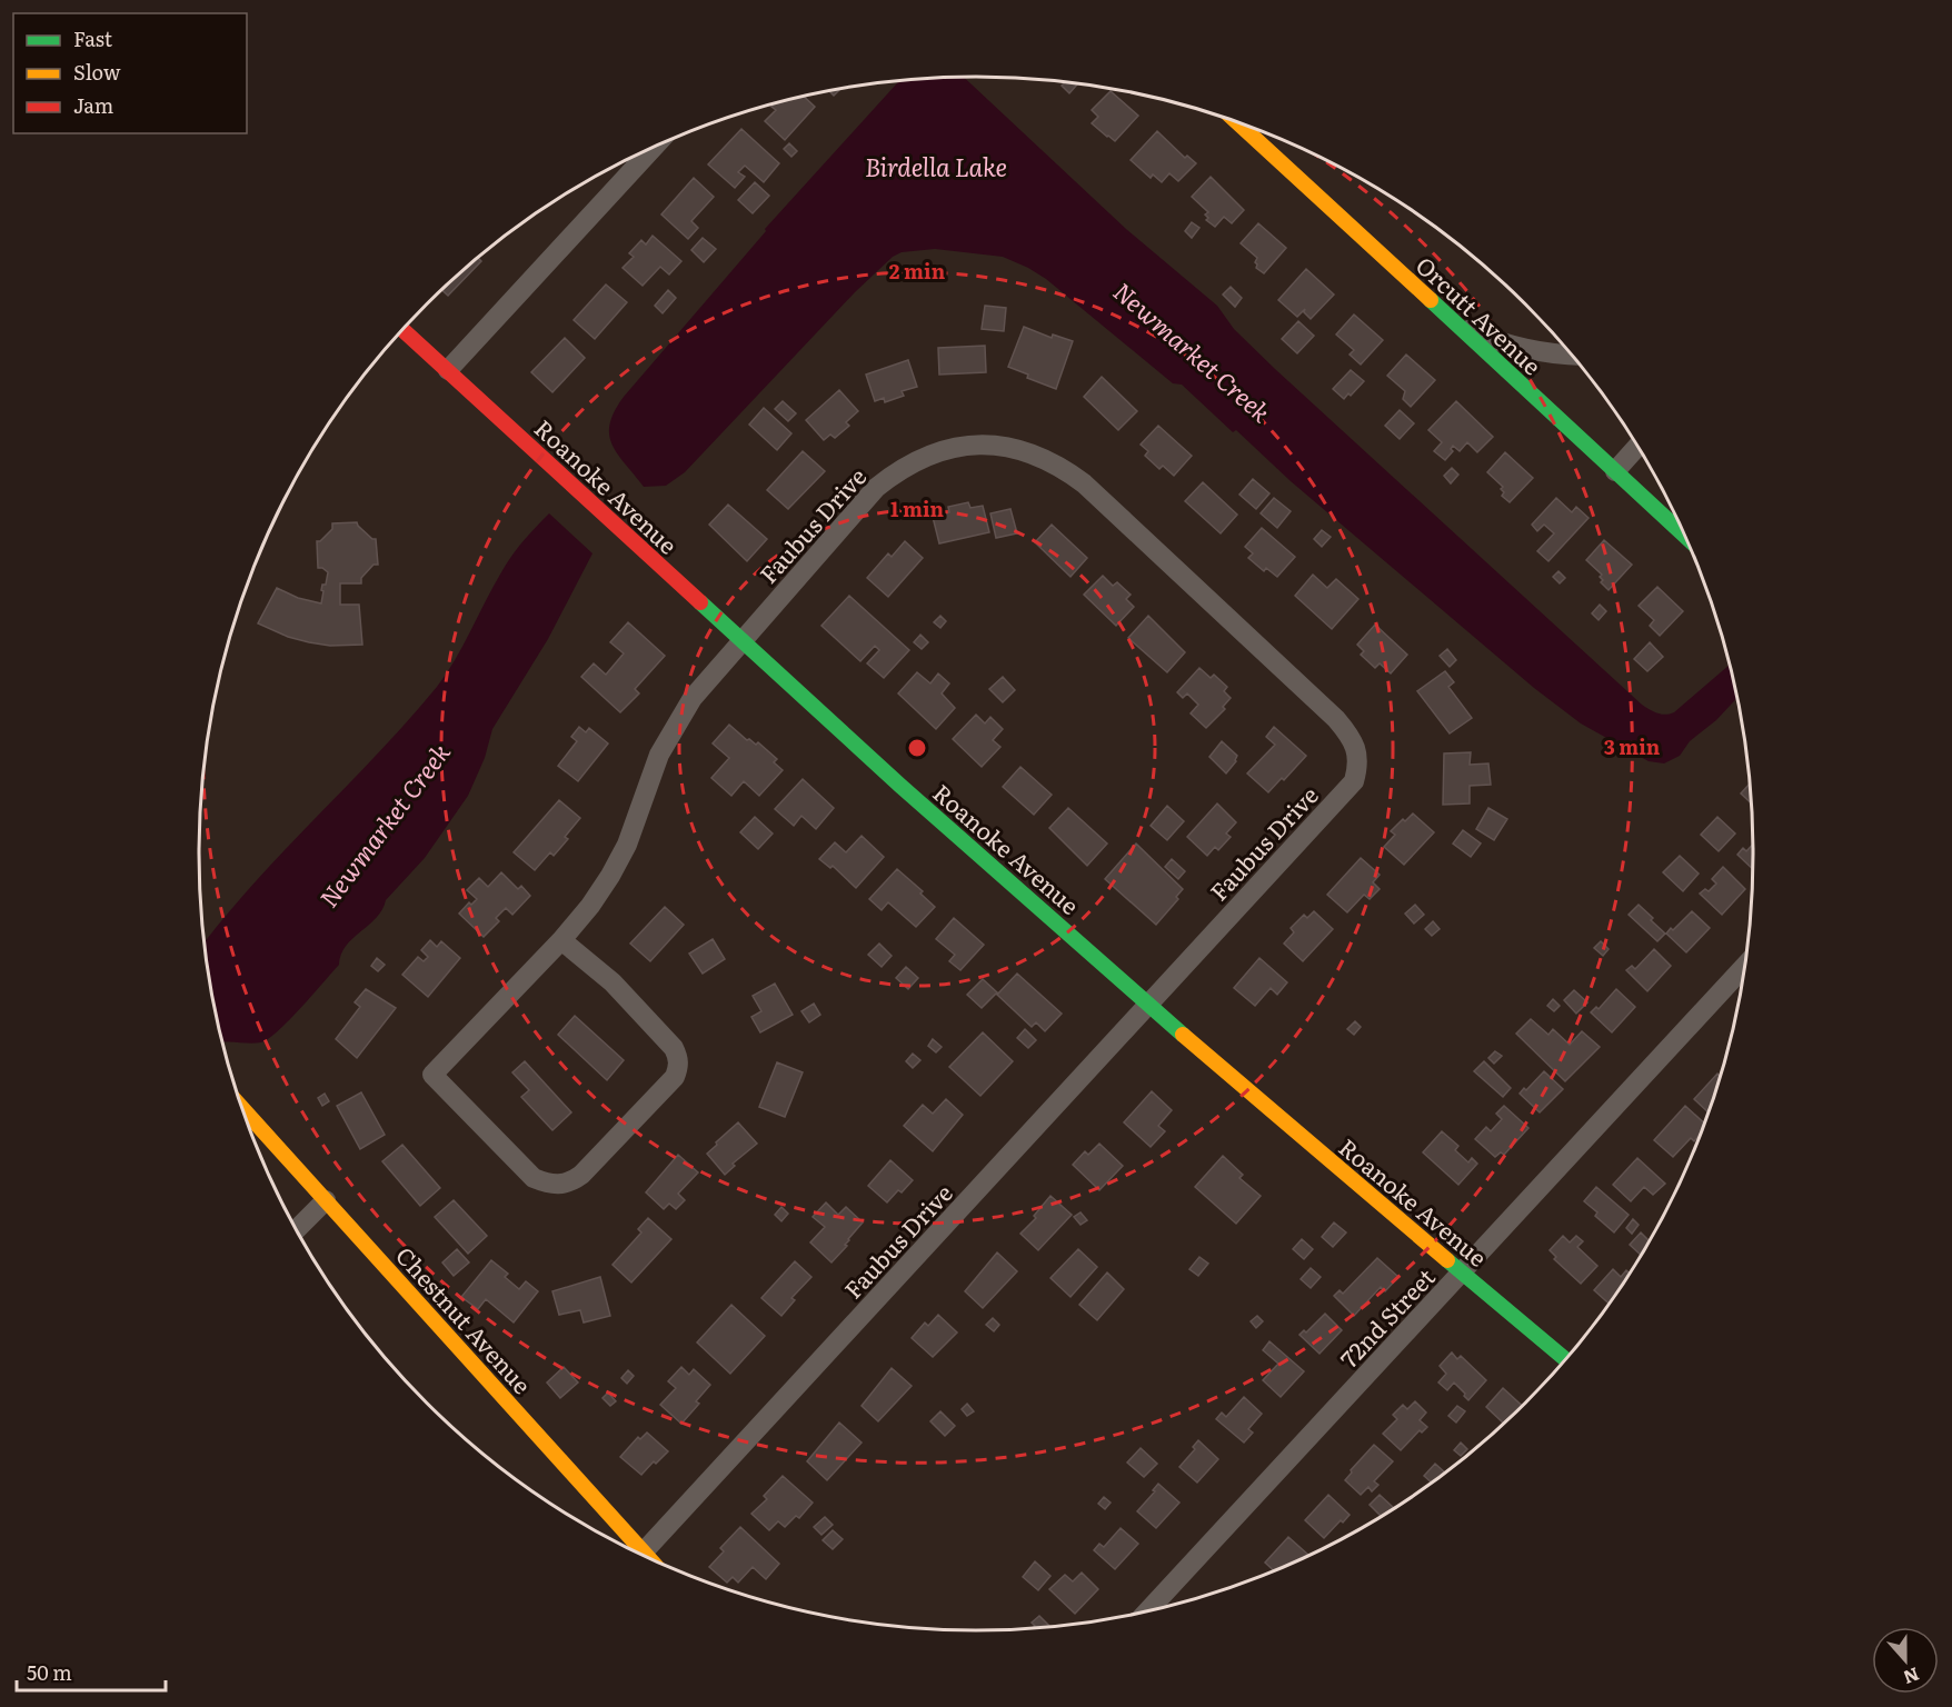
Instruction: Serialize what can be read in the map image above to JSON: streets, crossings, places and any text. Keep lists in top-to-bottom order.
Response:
{
  "streets": {
    "street": [
      "Orcutt Avenue",
      "Roanoke Avenue",
      "Faubus Drive",
      "72nd Street",
      "Chestnut Avenue"
    ]
  },
  "crossings": [
    ["Roanoke Avenue", "Faubus Drive"],
    ["Roanoke Avenue", "72nd Street"]
  ],
  "water": ["Birdella Lake", "Newmarket Creek"],
  "legend": ["Fast", "Slow", "Jam"],
  "scale_bar": "50 m",
  "north": "bottom",
  "rings": ["2 min", "1 min", "3 min"]
}
